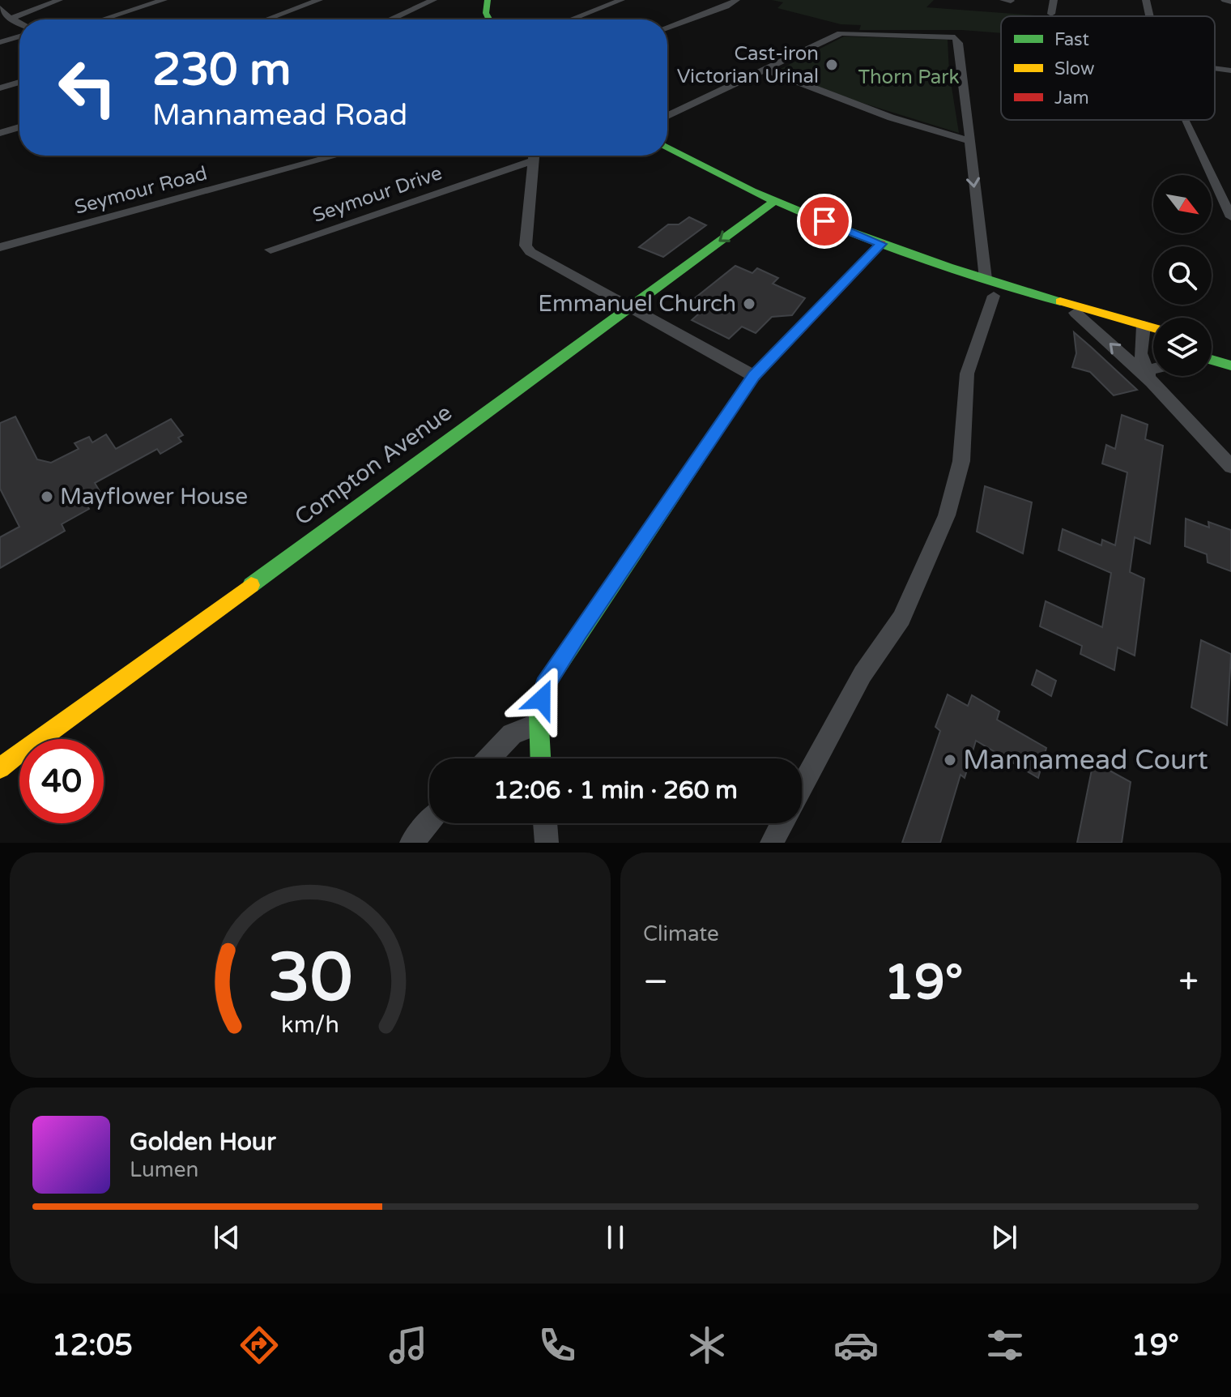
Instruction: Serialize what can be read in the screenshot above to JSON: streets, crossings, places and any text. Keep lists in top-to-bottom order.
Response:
{
  "streets": {
    "street": ["Seymour Road", "Seymour Drive", "Compton Avenue"]
  },
  "parks": ["Thorn Park"],
  "places": [
    "Cast-iron Victorian Urinal",
    "Emmanuel Church",
    "Mayflower House",
    "Mannamead Court"
  ],
  "legend": ["Fast", "Slow", "Jam"],
  "north": "bottom right",
  "page": {
    "turn": ["230 m", "Mannamead Road"],
    "limit": "40",
    "trip": "12:06 · 1 min · 260 m",
    "tile": "Climate",
    "heat": ["−", "19°", "+"],
    "song": ["Golden Hour", "Lumen"],
    "tabs": ["12:05", "19°"],
    "gauge": ["30", "km/h"]
  }
}
